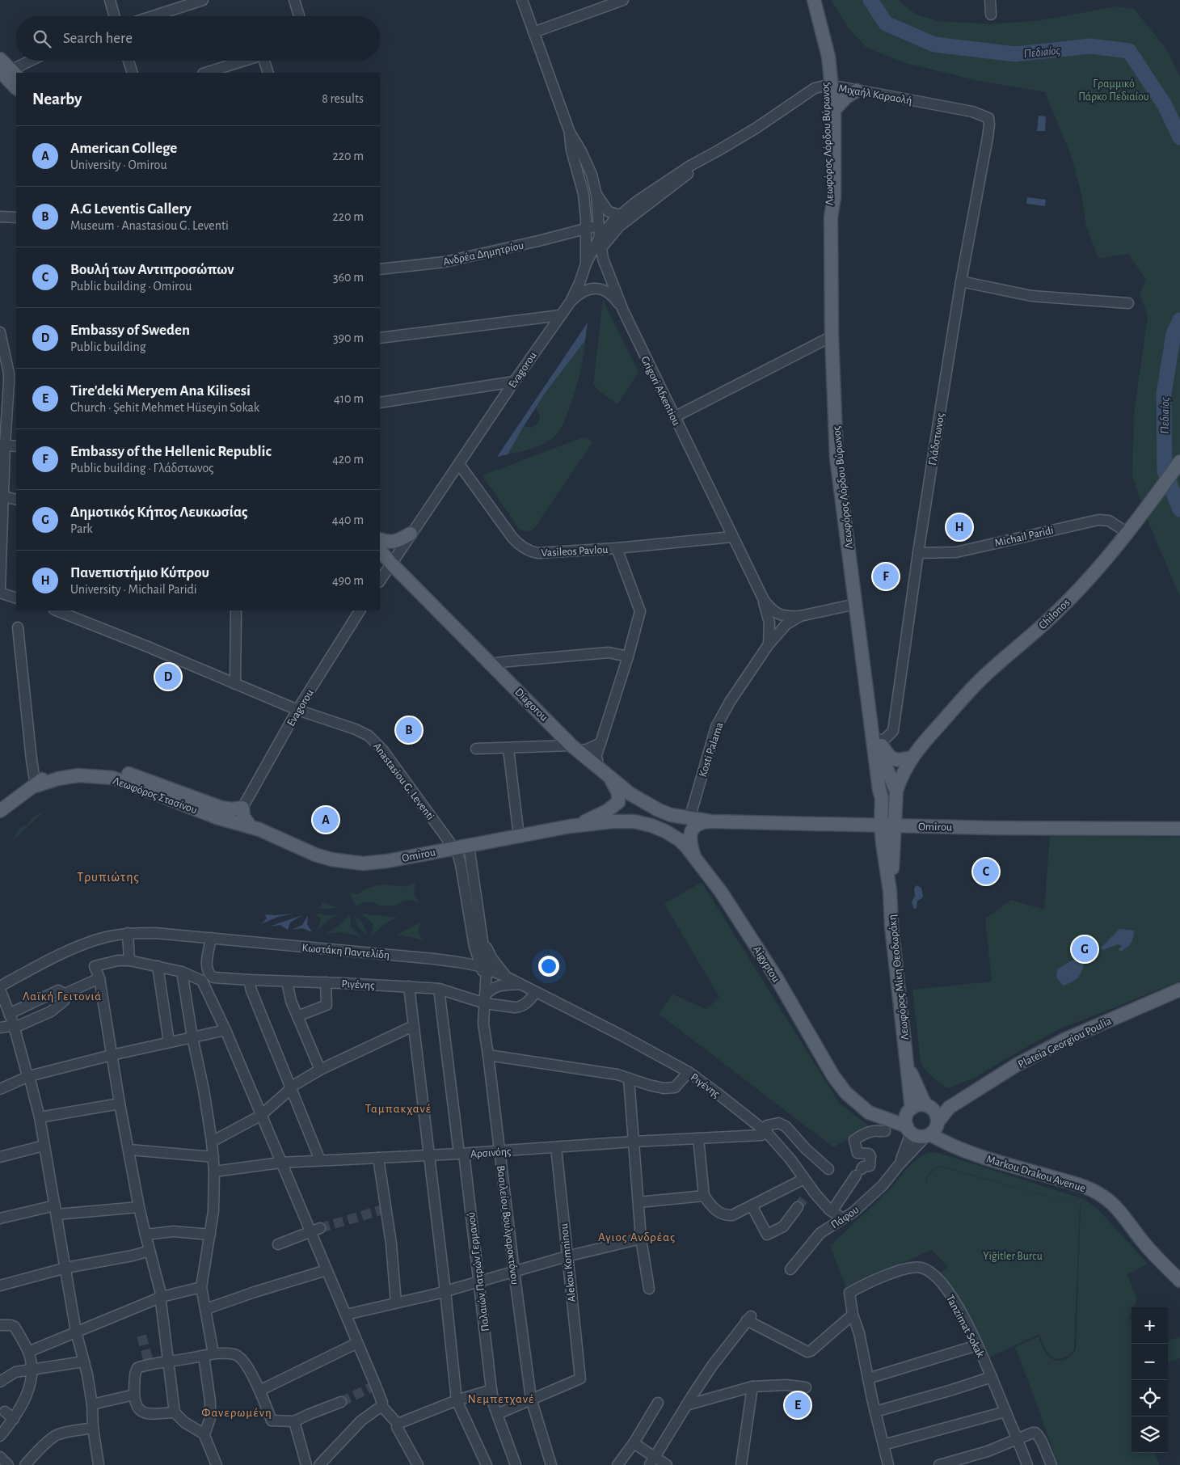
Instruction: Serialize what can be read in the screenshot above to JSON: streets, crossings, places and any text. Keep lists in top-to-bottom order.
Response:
{
  "streets": {
    "main road": [
      "Λεωφόρος Λόρδου Βύρωνος",
      "Chilonos",
      "Diagorou",
      "Λεωφόρος Στασίνου",
      "Omirou",
      "Aigyptou",
      "Λεωφόρος Μίκη Θεοδωράκη",
      "Plateia Georgiou Poulia",
      "Markou Drakou Avenue"
    ],
    "street": [
      "Μιχαήλ Καραολή",
      "Ανδρέα Δημητρίου",
      "Evagorou",
      "Grigori Afxentiou",
      "Γλάδστωνος",
      "Michail Paridi",
      "Vasileos Pavlou",
      "Kosti Palama",
      "Anastasiou G. Leventi",
      "Kωστάκη Παντελίδη",
      "Ριγένης",
      "Αρσινόης",
      "Πάφου",
      "Βασιλείου Βουλγαροκτόνου",
      "Alekou Komninou",
      "Παλαιών Πατρών Γερμανού",
      "Tanzimat Sokak"
    ]
  },
  "crossings": [
    ["Μιχαήλ Καραολή", "Λεωφόρος Λόρδου Βύρωνος"],
    ["Μιχαήλ Καραολή", "Evagorou"],
    ["Μιχαήλ Καραολή", "Grigori Afxentiou"],
    ["Μιχαήλ Καραολή", "Γλάδστωνος"],
    ["Λεωφόρος Λόρδου Βύρωνος", "Γλάδστωνος"],
    ["Λεωφόρος Λόρδου Βύρωνος", "Kosti Palama"],
    ["Λεωφόρος Λόρδου Βύρωνος", "Omirou"],
    ["Λεωφόρος Λόρδου Βύρωνος", "Λεωφόρος Μίκη Θεοδωράκη"],
    ["Ανδρέα Δημητρίου", "Evagorou"],
    ["Evagorou", "Grigori Afxentiou"],
    ["Evagorou", "Vasileos Pavlou"],
    ["Evagorou", "Diagorou"],
    ["Evagorou", "Anastasiou G. Leventi"],
    ["Evagorou", "Λεωφόρος Στασίνου"],
    ["Grigori Afxentiou", "Vasileos Pavlou"],
    ["Grigori Afxentiou", "Kosti Palama"],
    ["Γλάδστωνος", "Michail Paridi"],
    ["Michail Paridi", "Chilonos"],
    ["Diagorou", "Kosti Palama"],
    ["Diagorou", "Omirou"],
    ["Kosti Palama", "Omirou"],
    ["Anastasiou G. Leventi", "Omirou"],
    ["Anastasiou G. Leventi", "Kωστάκη Παντελίδη"],
    ["Anastasiou G. Leventi", "Ριγένης"],
    ["Anastasiou G. Leventi", "Βασιλείου Βουλγαροκτόνου"],
    ["Λεωφόρος Στασίνου", "Omirou"],
    ["Omirou", "Aigyptou"],
    ["Omirou", "Λεωφόρος Μίκη Θεοδωράκη"],
    ["Kωστάκη Παντελίδη", "Ριγένης"],
    ["Kωστάκη Παντελίδη", "Βασιλείου Βουλγαροκτόνου"],
    ["Aigyptou", "Λεωφόρος Μίκη Θεοδωράκη"],
    ["Aigyptou", "Plateia Georgiou Poulia"],
    ["Aigyptou", "Markou Drakou Avenue"],
    ["Aigyptou", "Πάφου"],
    ["Λεωφόρος Μίκη Θεοδωράκη", "Plateia Georgiou Poulia"],
    ["Λεωφόρος Μίκη Θεοδωράκη", "Markou Drakou Avenue"],
    ["Λεωφόρος Μίκη Θεοδωράκη", "Πάφου"],
    ["Ριγένης", "Αρσινόης"],
    ["Ριγένης", "Πάφου"],
    ["Ριγένης", "Βασιλείου Βουλγαροκτόνου"],
    ["Ριγένης", "Παλαιών Πατρών Γερμανού"],
    ["Plateia Georgiou Poulia", "Markou Drakou Avenue"],
    ["Plateia Georgiou Poulia", "Πάφου"],
    ["Αρσινόης", "Βασιλείου Βουλγαροκτόνου"],
    ["Αρσινόης", "Alekou Komninou"],
    ["Αρσινόης", "Παλαιών Πατρών Γερμανού"],
    ["Markou Drakou Avenue", "Πάφου"],
    ["Βασιλείου Βουλγαροκτόνου", "Alekou Komninou"]
  ],
  "districts": [
    "Τρυπιώτης",
    "Λαϊκή Γειτονιά",
    "Ταμπακχανέ",
    "Αγιος Ανδρέας",
    "Νεμπετχανέ",
    "Φανερωμένη"
  ],
  "water": ["Πεδιαίος"],
  "parks": ["Γραμμικό Πάρκο Πεδιαίου", "Yiğitler Burcu"],
  "page": {
    "search": "Search here",
    "heading": ["Nearby", "8 results"],
    "list": [
      {
        "mark": "A",
        "name": "American College",
        "note": "University · Omirou",
        "value": "220 m"
      },
      {
        "mark": "B",
        "name": "A.G Leventis Gallery",
        "note": "Museum · Anastasiou G. Leventi",
        "value": "220 m"
      },
      {
        "mark": "C",
        "name": "Βουλή των Αντιπροσώπων",
        "note": "Public building · Omirou",
        "value": "360 m"
      },
      {
        "mark": "D",
        "name": "Embassy of Sweden",
        "note": "Public building",
        "value": "390 m"
      },
      {
        "mark": "E",
        "name": "Tire'deki Meryem Ana Kilisesi",
        "note": "Church · Şehit Mehmet Hüseyin Sokak",
        "value": "410 m"
      },
      {
        "mark": "F",
        "name": "Embassy of the Hellenic Republic",
        "note": "Public building · Γλάδστωνος",
        "value": "420 m"
      },
      {
        "mark": "G",
        "name": "Δημοτικός Κήπος Λευκωσίας",
        "note": "Park",
        "value": "440 m"
      },
      {
        "mark": "H",
        "name": "Πανεπιστήμιο Κύπρου",
        "note": "University · Michail Paridi",
        "value": "490 m"
      }
    ],
    "pins": [
      "H",
      "F",
      "D",
      "B",
      "A",
      "C",
      "G",
      "E"
    ],
    "map_buttons": ["+", "−"]
  }
}
